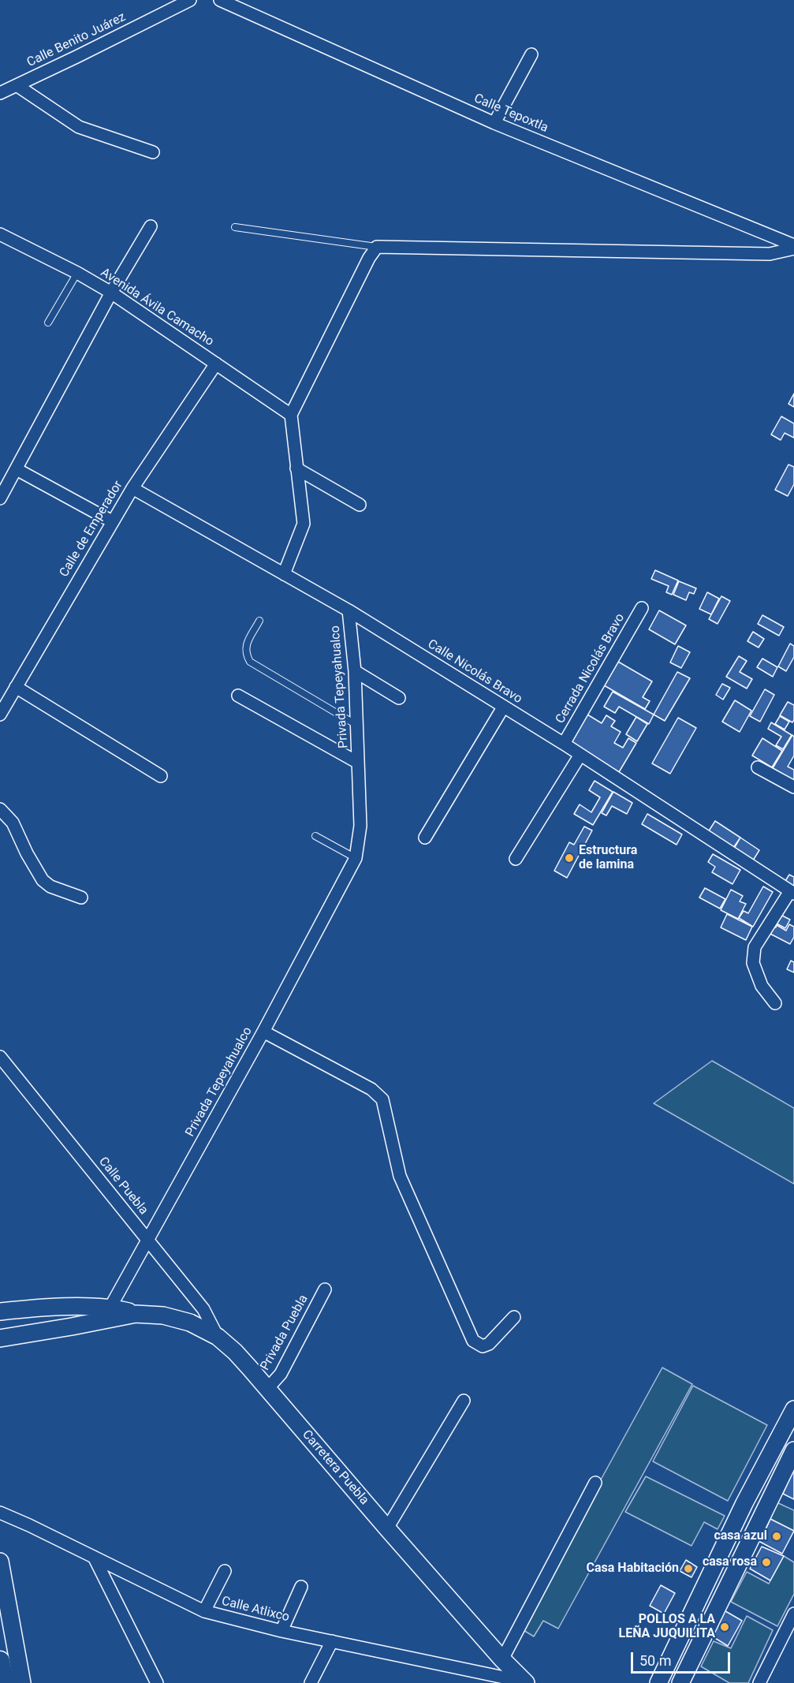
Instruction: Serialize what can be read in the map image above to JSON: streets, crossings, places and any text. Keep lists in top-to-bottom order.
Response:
{
  "streets": {
    "main road": ["Carretera Puebla"],
    "street": [
      "Calle Benito Juárez",
      "Calle Tepoxtla",
      "Avenida Ávila Camacho",
      "Calle de Emperador",
      "Cerrada Nicolás Bravo",
      "Calle Nicolás Bravo",
      "Privada Tepeyahualco",
      "Calle Puebla",
      "Privada Puebla",
      "Calle Atlixco"
    ]
  },
  "crossings": [
    ["Avenida Ávila Camacho", "Calle de Emperador"],
    ["Calle de Emperador", "Calle Nicolás Bravo"],
    ["Cerrada Nicolás Bravo", "Calle Nicolás Bravo"],
    ["Calle Nicolás Bravo", "Privada Tepeyahualco"],
    ["Privada Tepeyahualco", "Calle Puebla"],
    ["Privada Tepeyahualco", "Carretera Puebla"],
    ["Calle Puebla", "Carretera Puebla"],
    ["Privada Puebla", "Carretera Puebla"],
    ["Carretera Puebla", "Calle Atlixco"]
  ],
  "places": [
    "Estructura de lamina",
    "casa azul",
    "casa rosa",
    "Casa Habitación",
    "POLLOS A LA LEÑA JUQUILITA"
  ],
  "scale_bar": "50 m"
}
